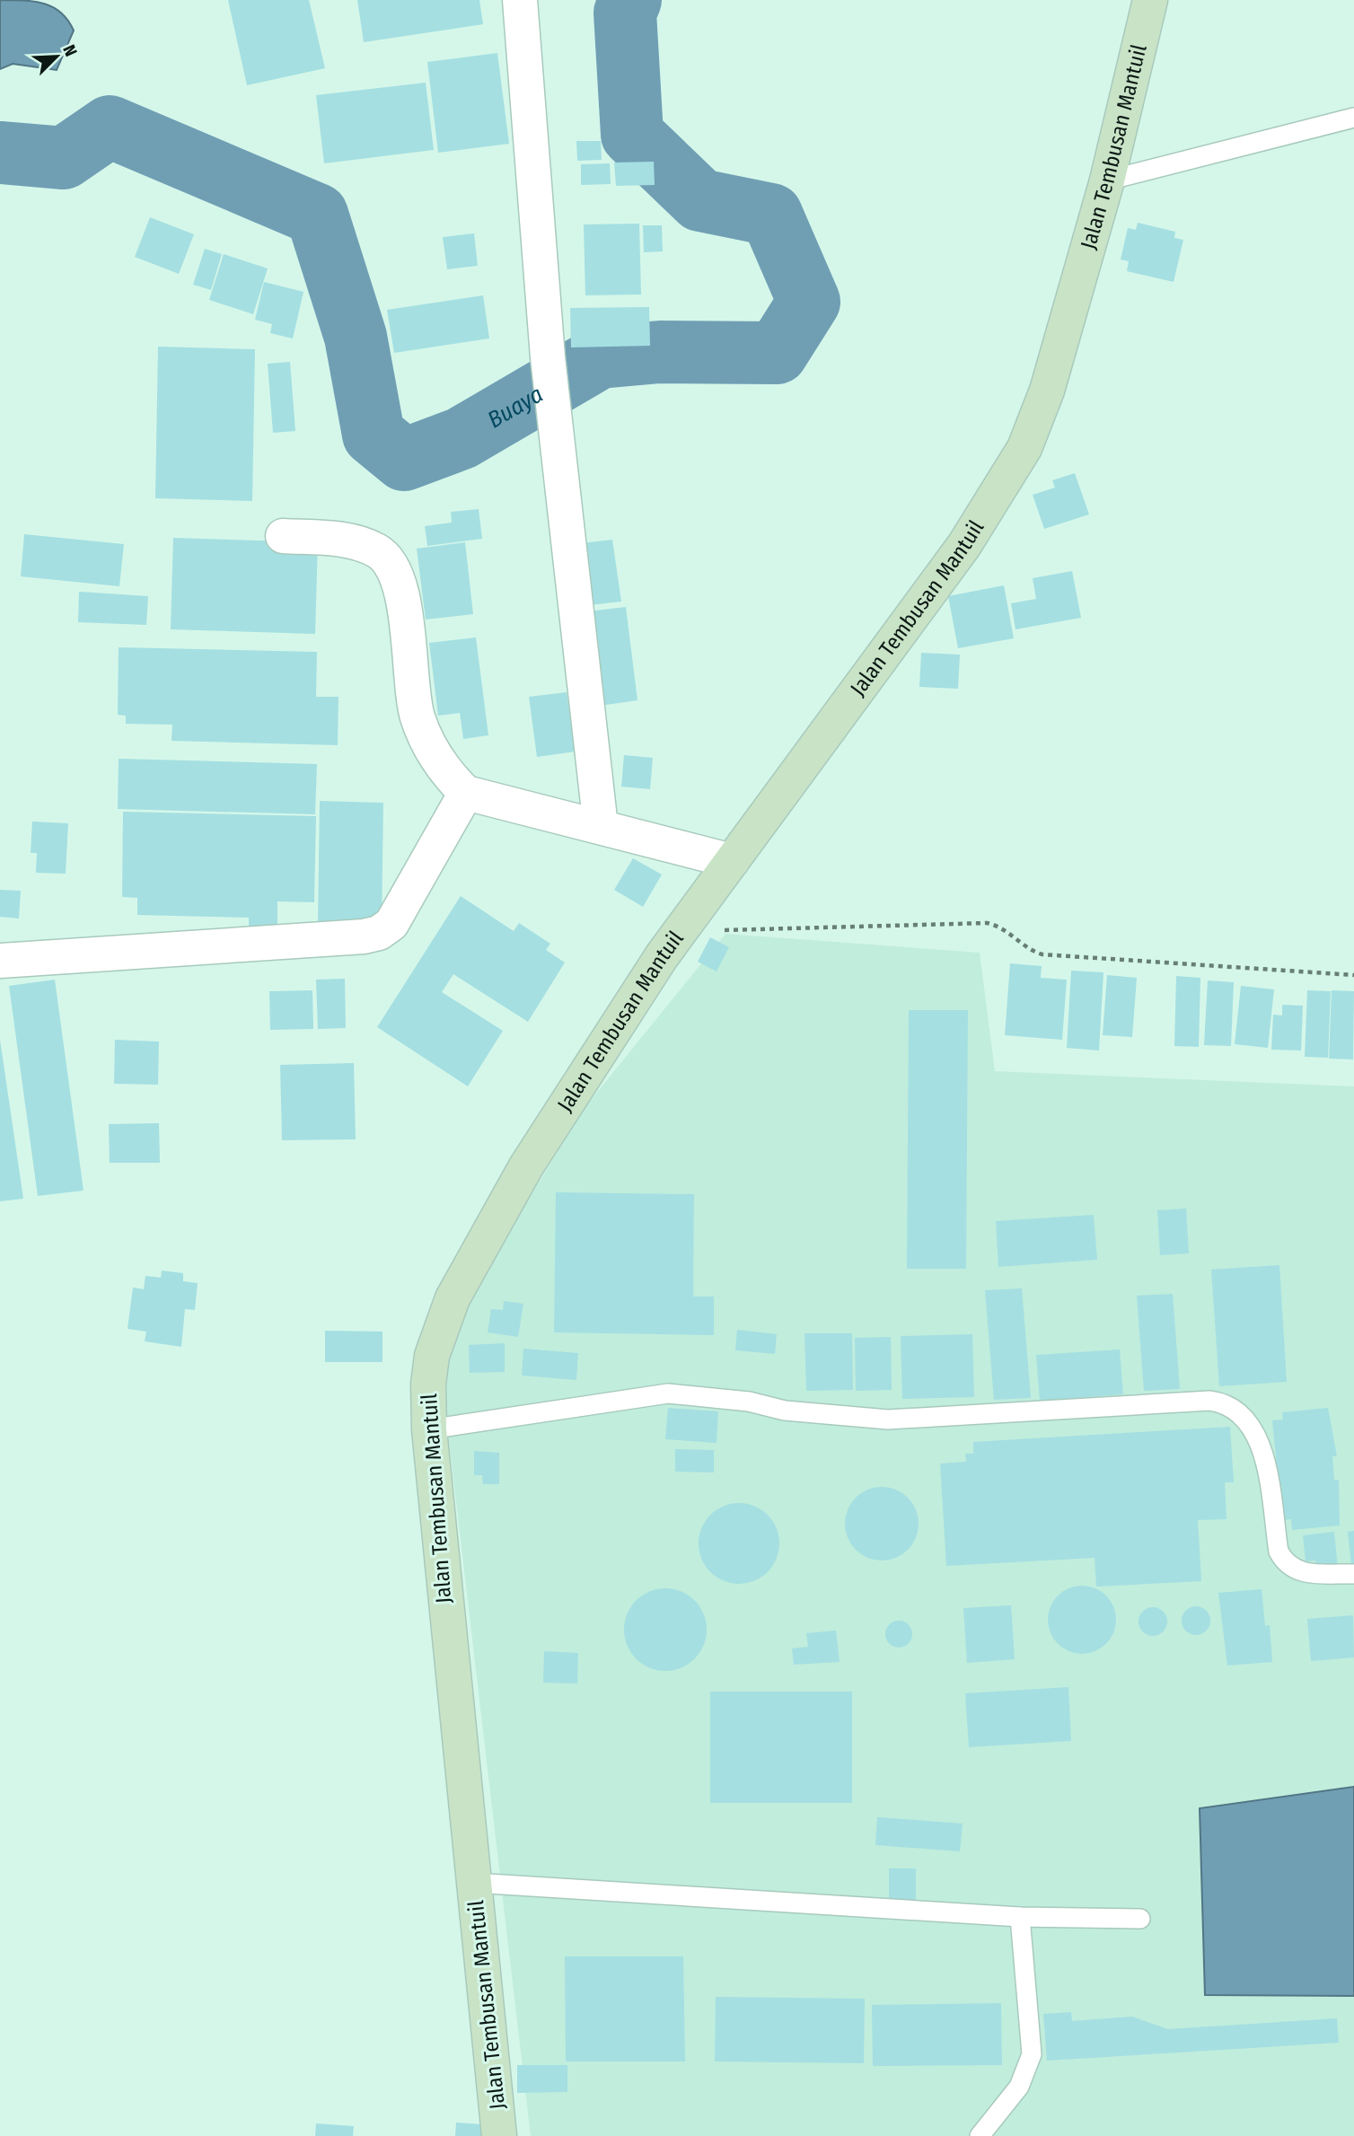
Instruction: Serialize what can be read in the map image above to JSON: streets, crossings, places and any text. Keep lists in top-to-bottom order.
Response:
{
  "streets": {
    "street": ["Jalan Tembusan Mantuil"]
  },
  "water": ["Buaya"],
  "north": "top right"
}
